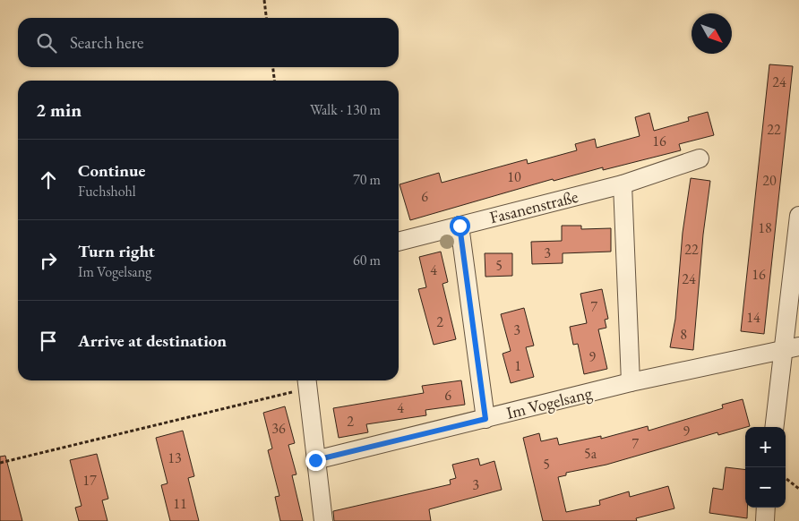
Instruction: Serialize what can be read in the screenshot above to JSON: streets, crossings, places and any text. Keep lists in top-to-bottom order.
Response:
{
  "streets": {
    "street": ["Fasanenstraße", "Im Vogelsang"]
  },
  "house_numbers": [
    "24",
    "22",
    "16",
    "10",
    "20",
    "6",
    "18",
    "22",
    "3",
    "5",
    "4",
    "16",
    "24",
    "7",
    "14",
    "2",
    "3",
    "8",
    "9",
    "1",
    "6",
    "4",
    "2",
    "36",
    "9",
    "7",
    "5a",
    "13",
    "5",
    "17",
    "3",
    "11"
  ],
  "north": "bottom right",
  "page": {
    "search": "Search here",
    "heading": ["2 min", "Walk · 130 m"],
    "list": [
      ["Continue", "Fuchshohl", "70 m"],
      ["Turn right", "Im Vogelsang", "60 m"],
      "Arrive at destination"
    ],
    "map_buttons": ["+", "−"]
  }
}
